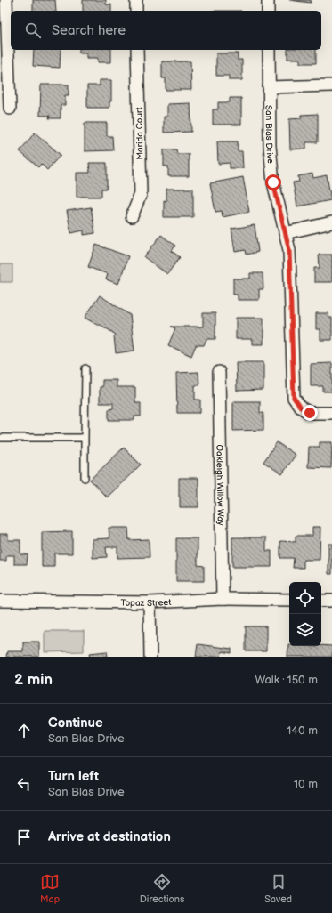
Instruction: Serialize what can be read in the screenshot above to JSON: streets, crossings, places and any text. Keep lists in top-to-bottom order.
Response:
{
  "streets": {
    "street": [
      "Marida Court",
      "San Blas Drive",
      "Oakleigh Willow Way",
      "Topaz Street"
    ]
  },
  "crossings": [
    ["Oakleigh Willow Way", "Topaz Street"]
  ],
  "page": {
    "search": "Search here",
    "heading": ["2 min", "Walk · 150 m"],
    "list": [
      ["Continue", "San Blas Drive", "140 m"],
      ["Turn left", "San Blas Drive", "10 m"],
      "Arrive at destination"
    ],
    "nav": ["Map", "Directions", "Saved"]
  }
}
